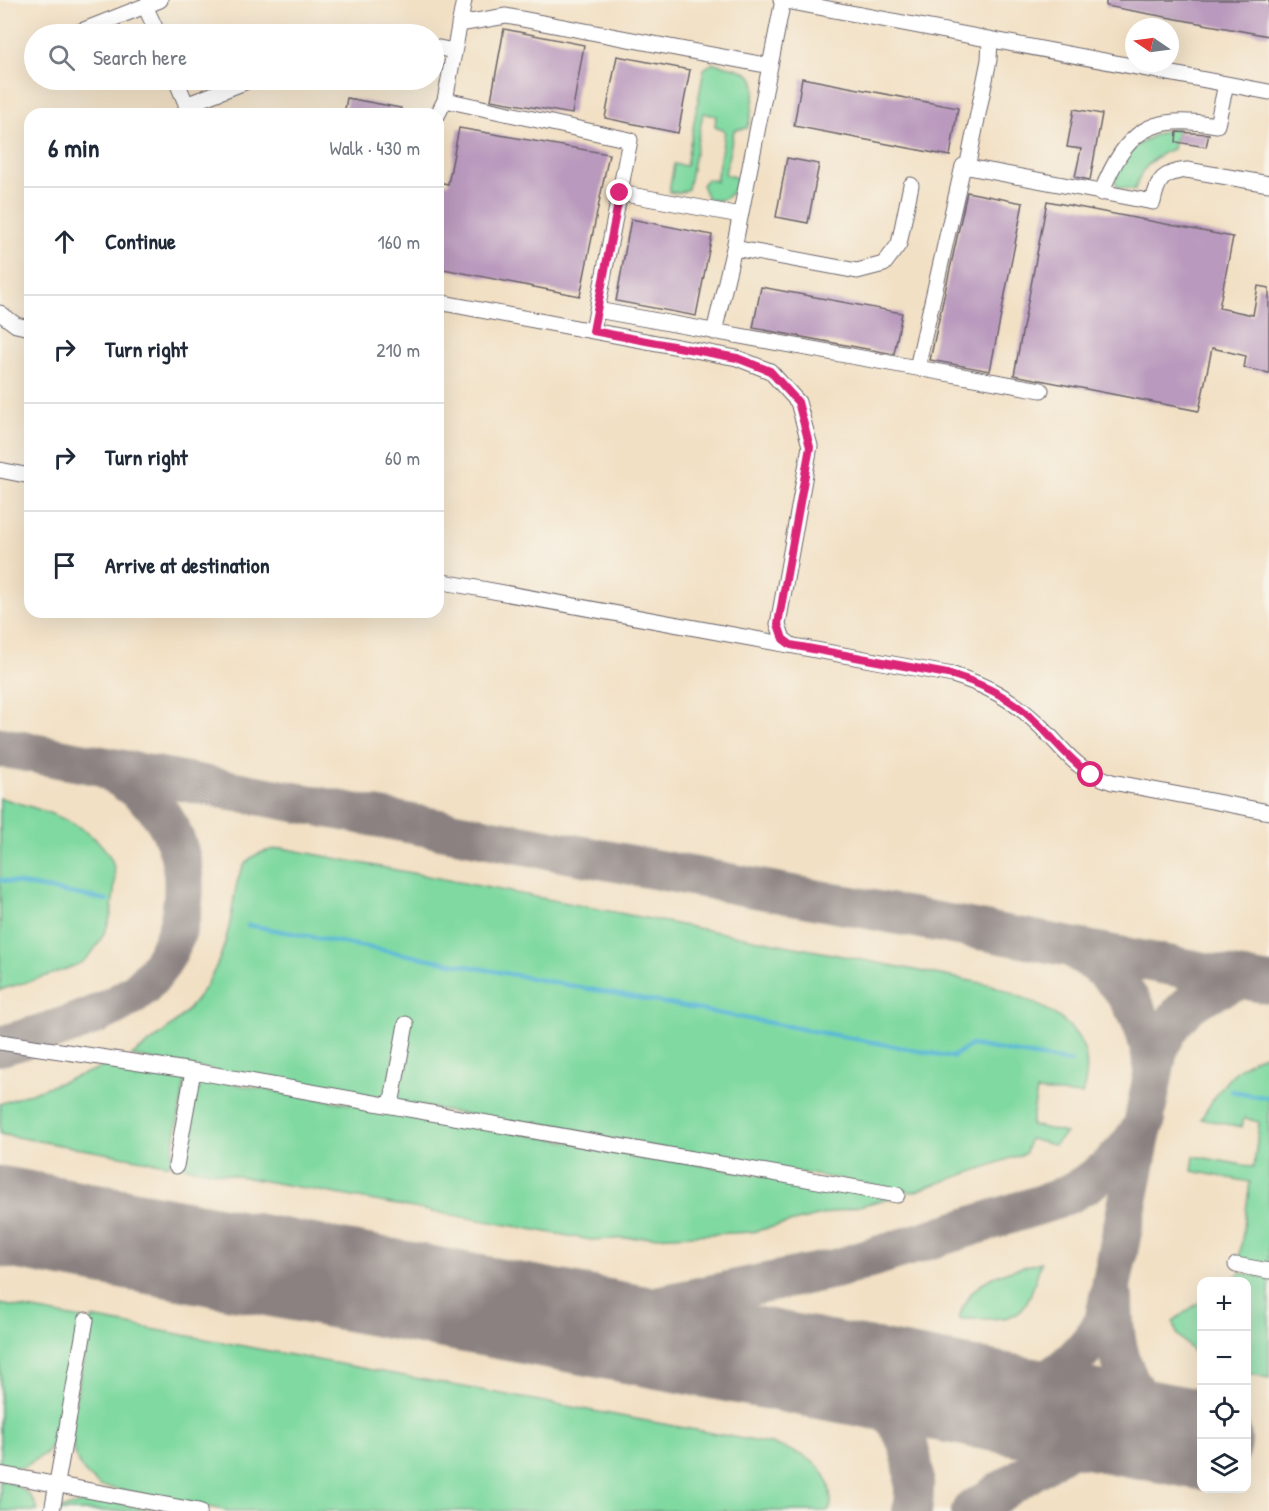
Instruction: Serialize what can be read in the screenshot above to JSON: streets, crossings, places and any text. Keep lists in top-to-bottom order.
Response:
{
  "north": "left",
  "page": {
    "search": "Search here",
    "heading": ["6 min", "Walk · 430 m"],
    "list": [
      ["Continue", "160 m"],
      ["Turn right", "210 m"],
      ["Turn right", "60 m"],
      "Arrive at destination"
    ],
    "map_buttons": ["+", "−"]
  }
}
